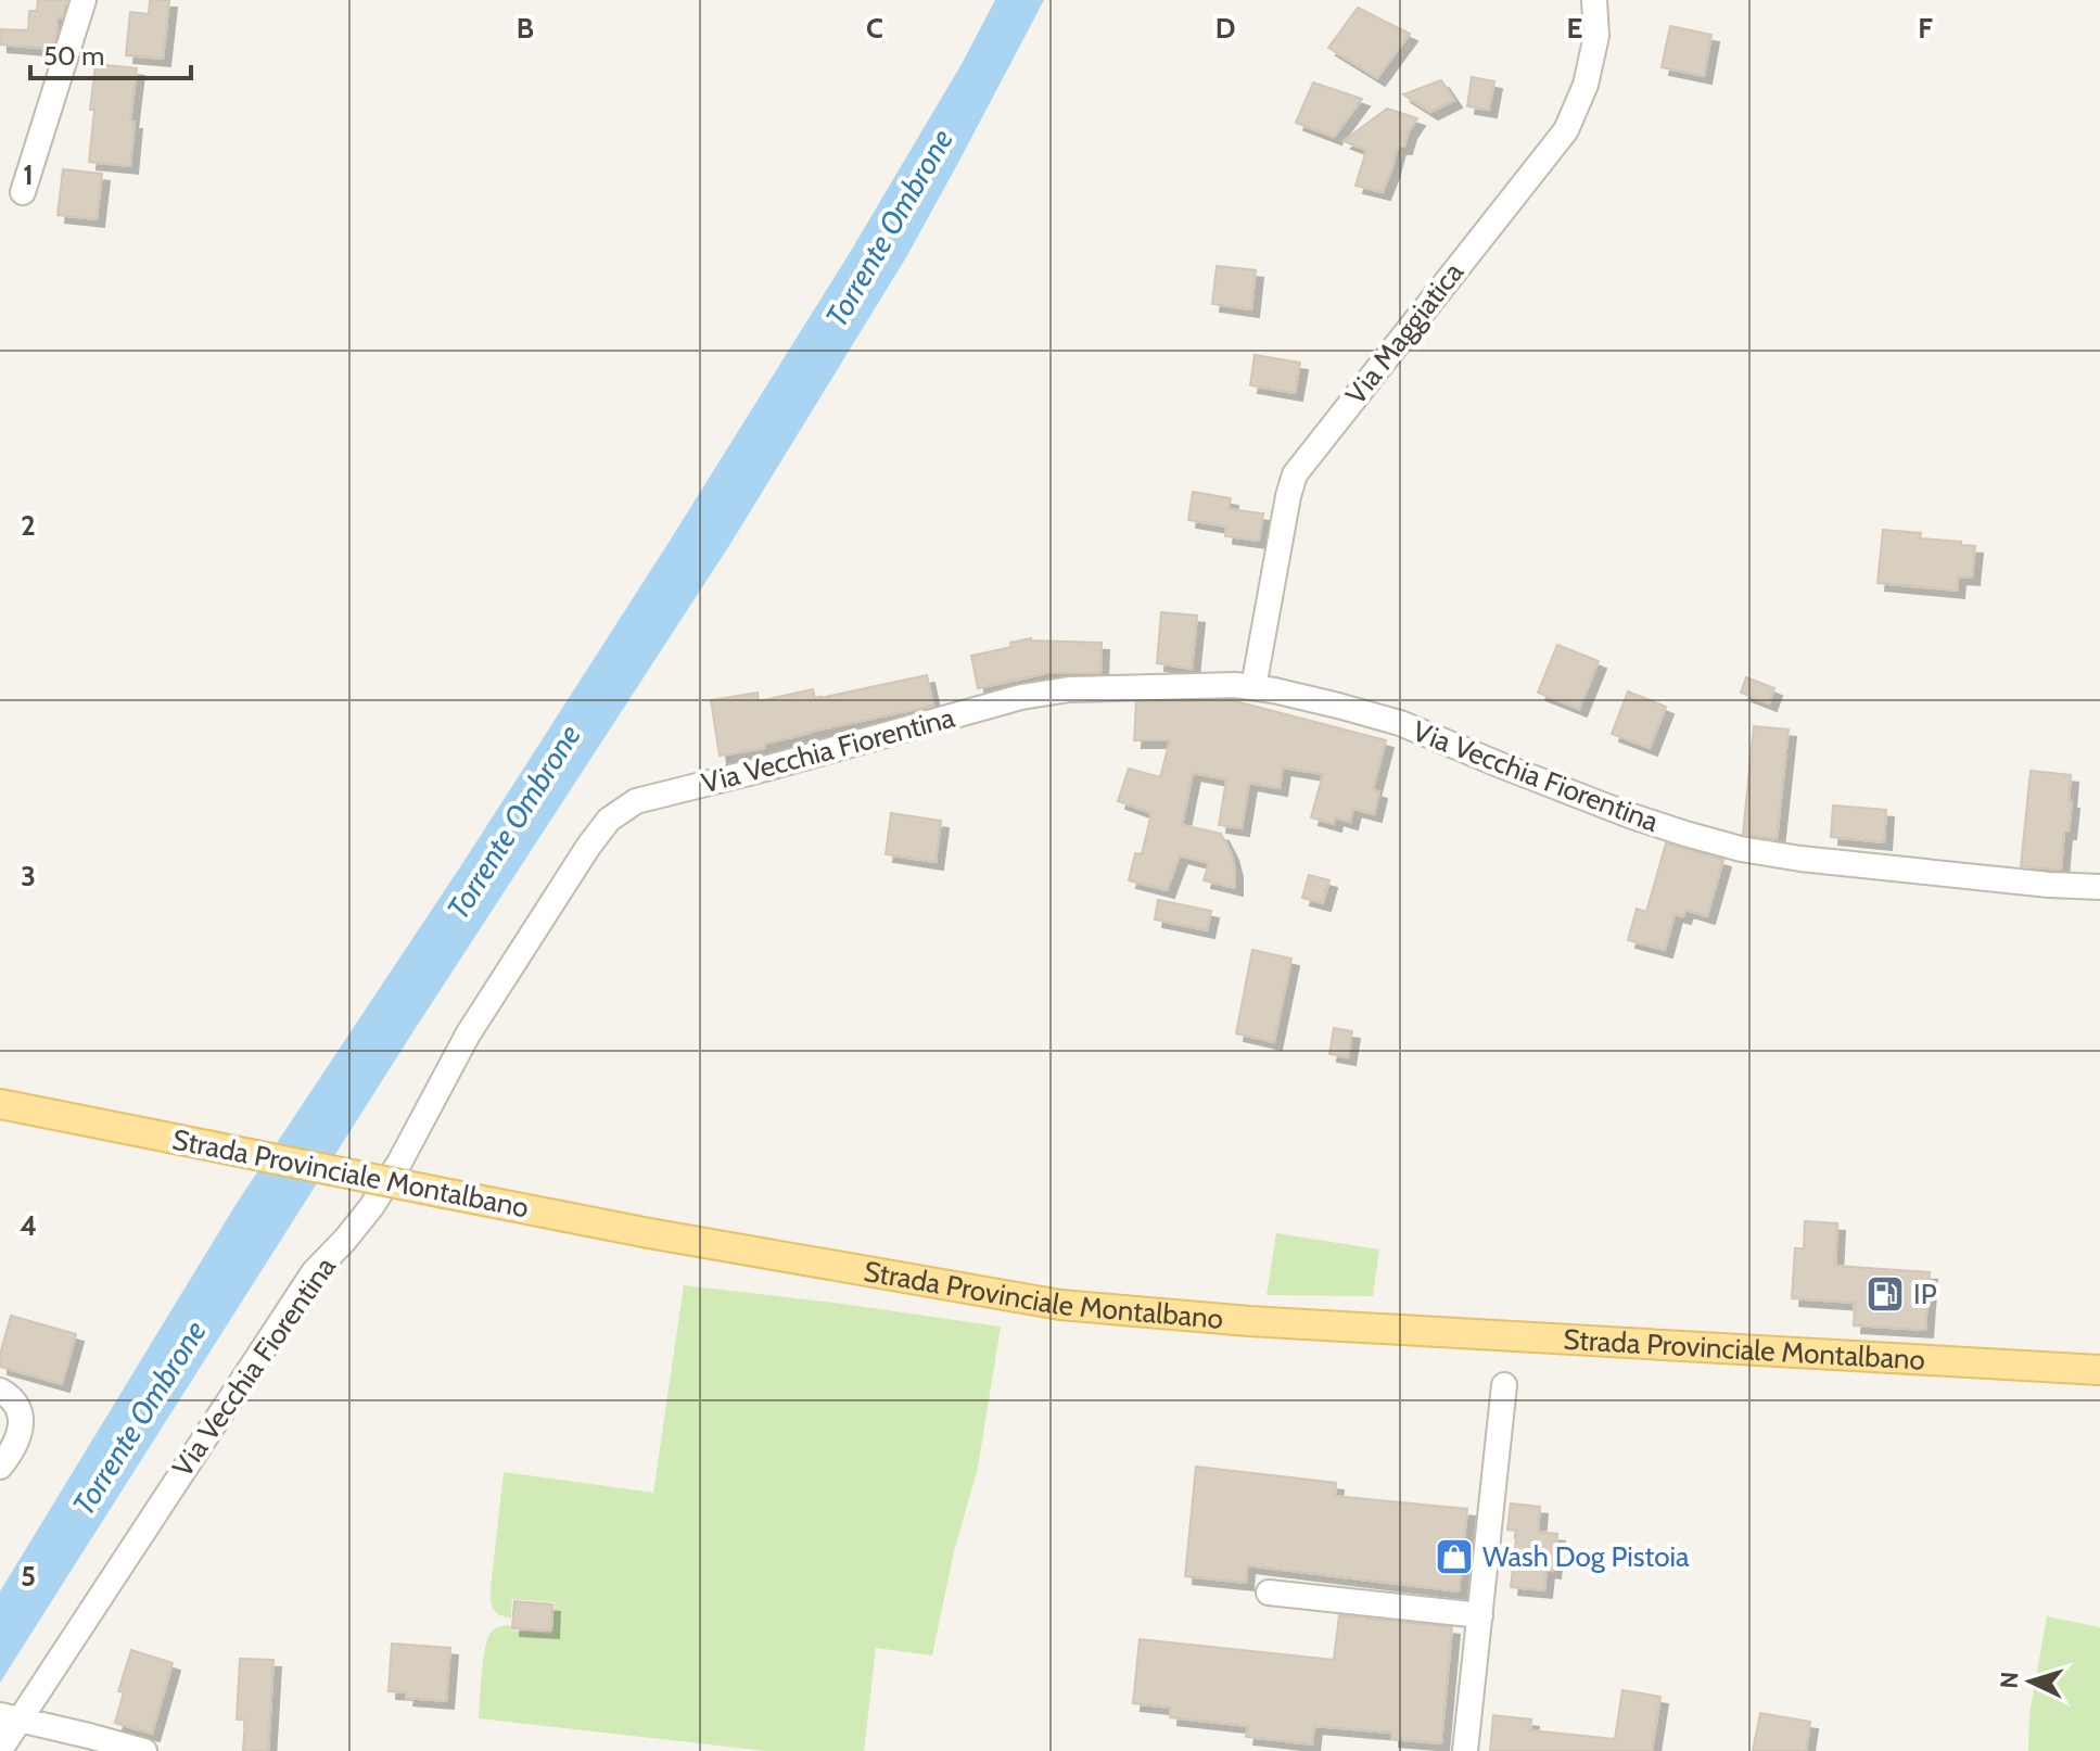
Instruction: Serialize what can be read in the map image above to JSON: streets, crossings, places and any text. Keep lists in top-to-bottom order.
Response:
{
  "streets": {
    "main road": ["Strada Provinciale Montalbano"],
    "street": ["Via Maggiatica", "Via Vecchia Fiorentina"]
  },
  "crossings": [
    ["Via Maggiatica", "Via Vecchia Fiorentina"]
  ],
  "water": ["Torrente Ombrone"],
  "places": {
    "fuel station": ["IP"],
    "shop": ["Wash Dog Pistoia"]
  },
  "scale_bar": "50 m",
  "north": "left",
  "grid": {
    "columns": [
      "B",
      "C",
      "D",
      "E",
      "F"
    ],
    "rows": [
      "1",
      "2",
      "3",
      "4",
      "5"
    ]
  }
}
